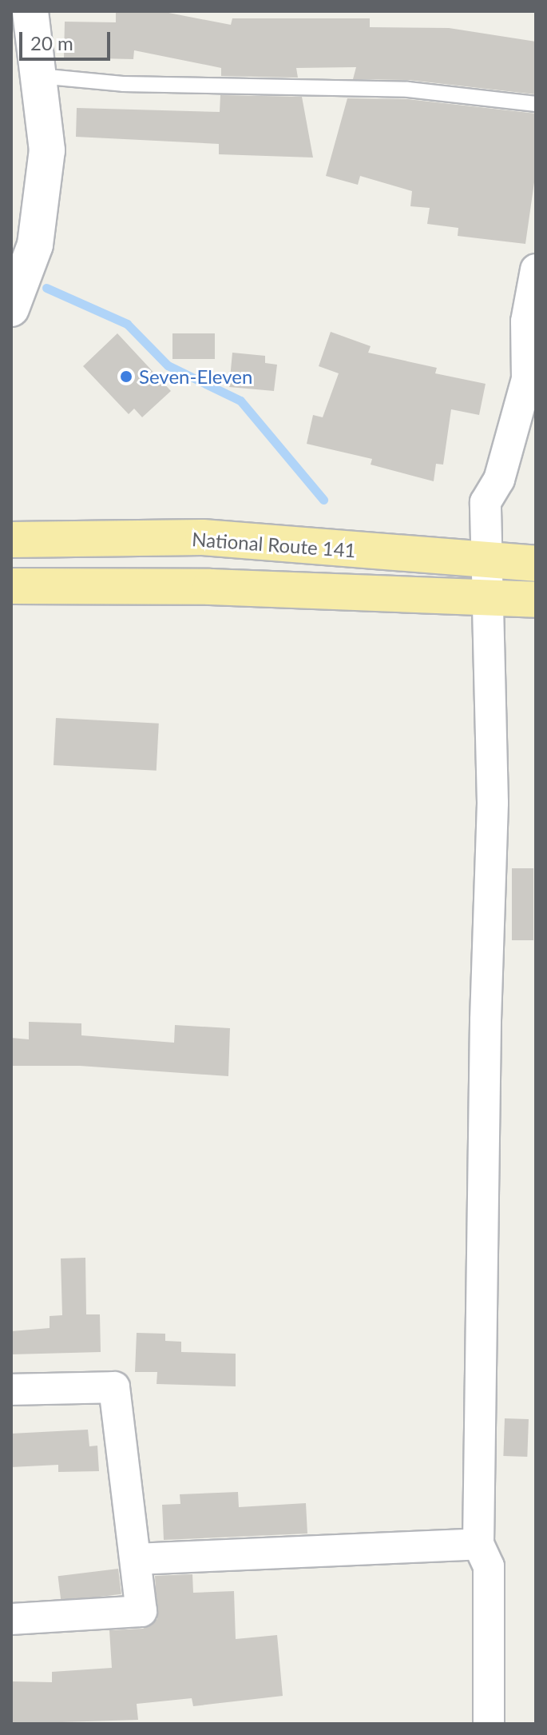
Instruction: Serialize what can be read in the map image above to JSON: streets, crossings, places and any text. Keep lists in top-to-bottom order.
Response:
{
  "streets": {
    "highway": ["National Route 141"]
  },
  "places": ["Seven-Eleven"],
  "scale_bar": "20 m"
}
